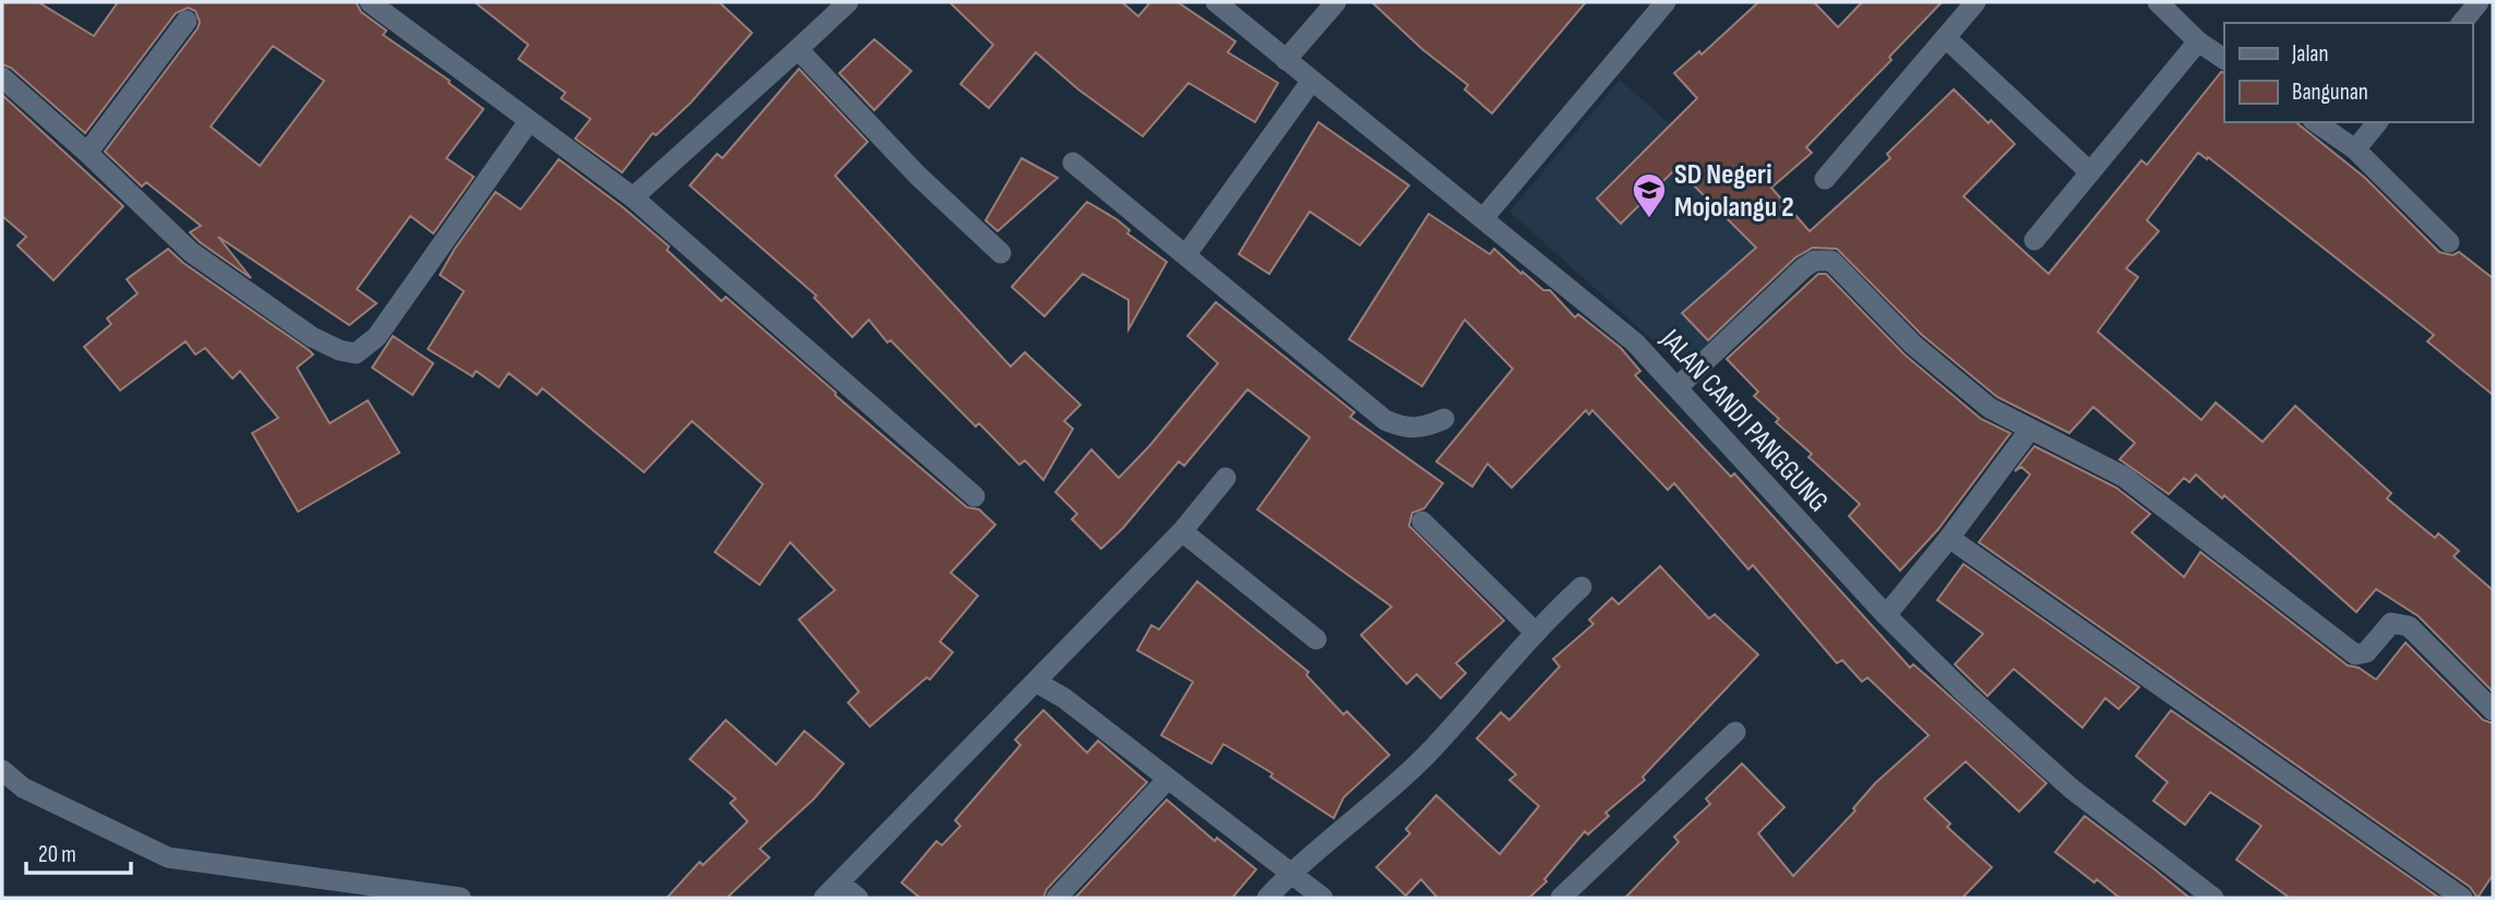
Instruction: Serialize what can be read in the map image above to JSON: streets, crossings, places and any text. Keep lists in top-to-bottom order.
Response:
{
  "streets": {
    "street": ["JALAN CANDI PANGGUNG"]
  },
  "places": {
    "school or university": ["SD Negeri Mojolangu 2"]
  },
  "legend": ["Jalan", "Bangunan"],
  "scale_bar": "20 m"
}
